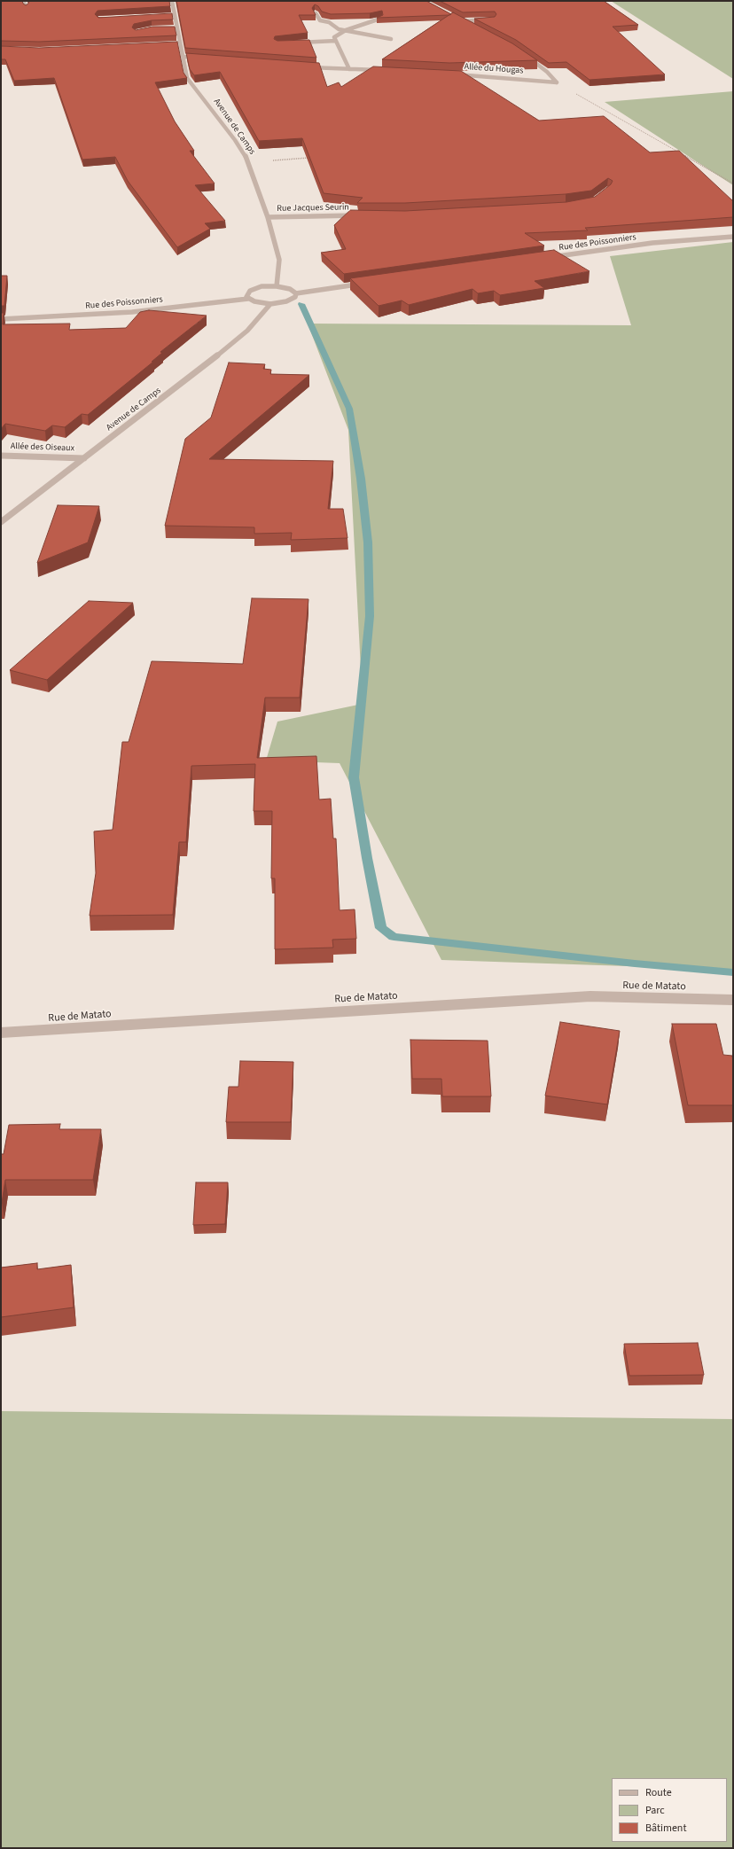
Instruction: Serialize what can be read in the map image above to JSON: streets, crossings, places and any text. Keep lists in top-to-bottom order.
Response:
{
  "streets": {
    "street": [
      "Allée du Hougas",
      "Avenue de Camps",
      "Rue Jacques Seurin",
      "Rue des Poissonniers",
      "Allée des Oiseaux",
      "Rue de Matato"
    ]
  },
  "crossings": [
    ["Avenue de Camps", "Rue Jacques Seurin"],
    ["Avenue de Camps", "Allée des Oiseaux"]
  ],
  "legend": ["Route", "Parc", "Bâtiment"]
}
